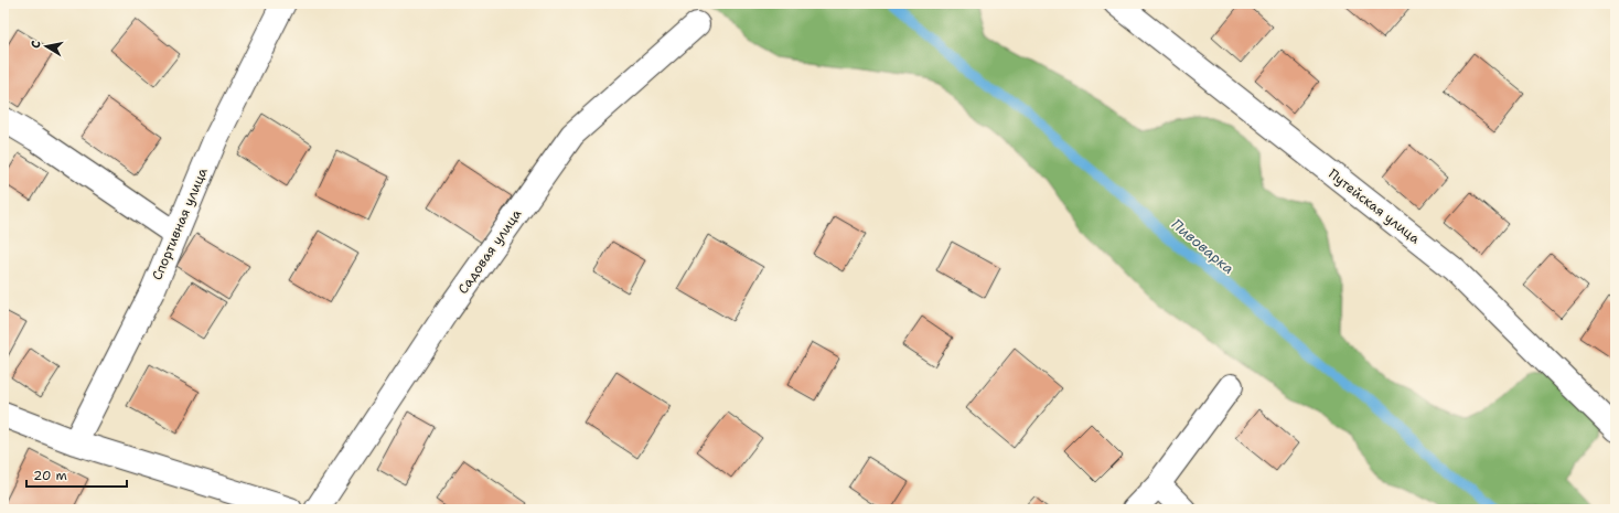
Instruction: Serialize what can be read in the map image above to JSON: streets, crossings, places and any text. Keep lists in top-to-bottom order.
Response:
{
  "streets": {
    "street": ["Путейская улица", "Спортивная улица", "Садовая улица"]
  },
  "water": ["Пивоварка"],
  "scale_bar": "20 m",
  "north": "left"
}
